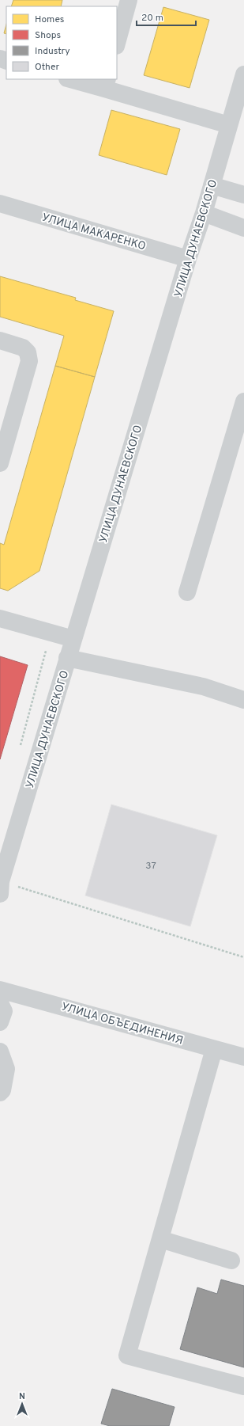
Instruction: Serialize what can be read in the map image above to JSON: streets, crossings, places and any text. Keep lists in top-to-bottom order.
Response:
{
  "streets": {
    "street": ["УЛИЦА МАКАРЕНКО", "УЛИЦА ДУНАЕВСКОГО", "УЛИЦА ОБЪЕДИНЕНИЯ"]
  },
  "crossings": [
    ["УЛИЦА МАКАРЕНКО", "УЛИЦА ДУНАЕВСКОГО"]
  ],
  "house_numbers": ["37"],
  "legend": [
    "Homes",
    "Shops",
    "Industry",
    "Other"
  ],
  "scale_bar": "20 m",
  "north": "top"
}
